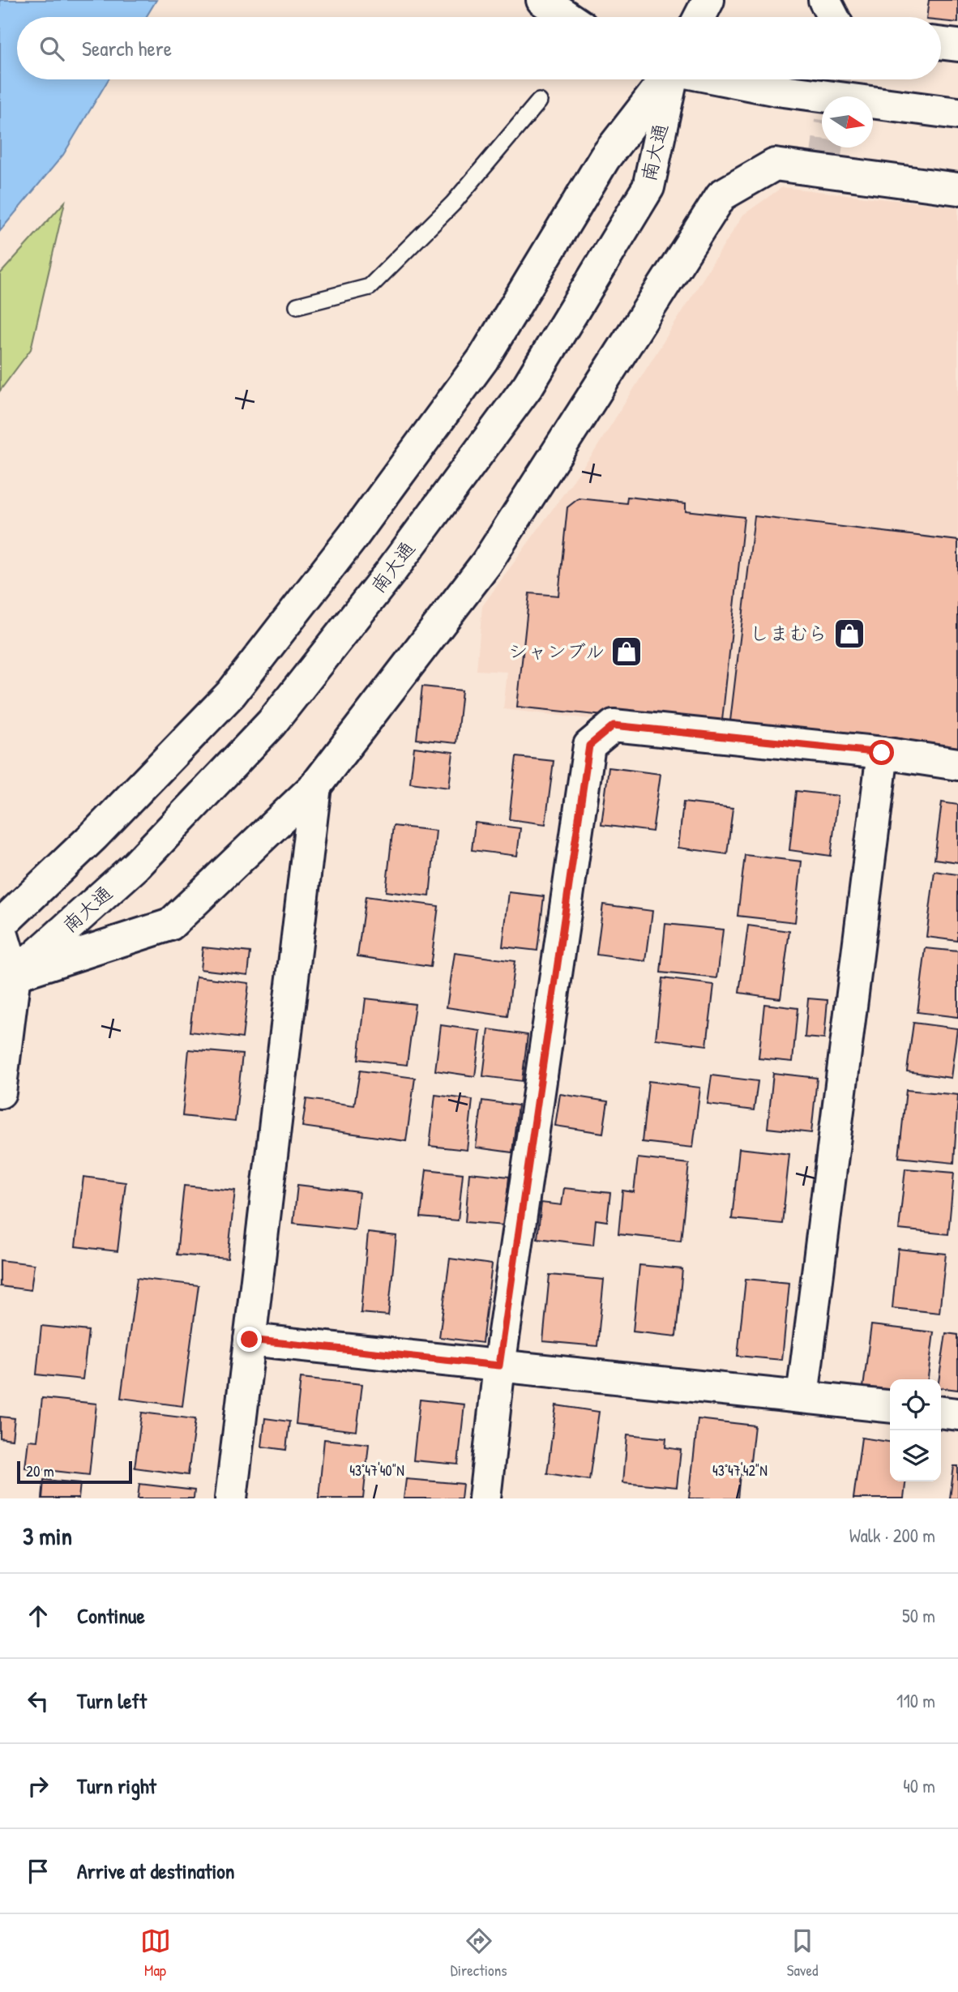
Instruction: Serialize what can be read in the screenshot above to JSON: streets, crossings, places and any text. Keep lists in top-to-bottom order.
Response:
{
  "streets": {
    "street": ["南大通"]
  },
  "places": {
    "shop": ["しまむら", "シャンブル"]
  },
  "scale_bar": "20 m",
  "north": "right",
  "page": {
    "search": "Search here",
    "scale": "20 m",
    "heading": ["3 min", "Walk · 200 m"],
    "list": [
      ["Continue", "50 m"],
      ["Turn left", "110 m"],
      ["Turn right", "40 m"],
      "Arrive at destination"
    ],
    "nav": ["Map", "Directions", "Saved"]
  },
  "coordinates": ["43°47'40\"N", "43°47'42\"N"]
}
